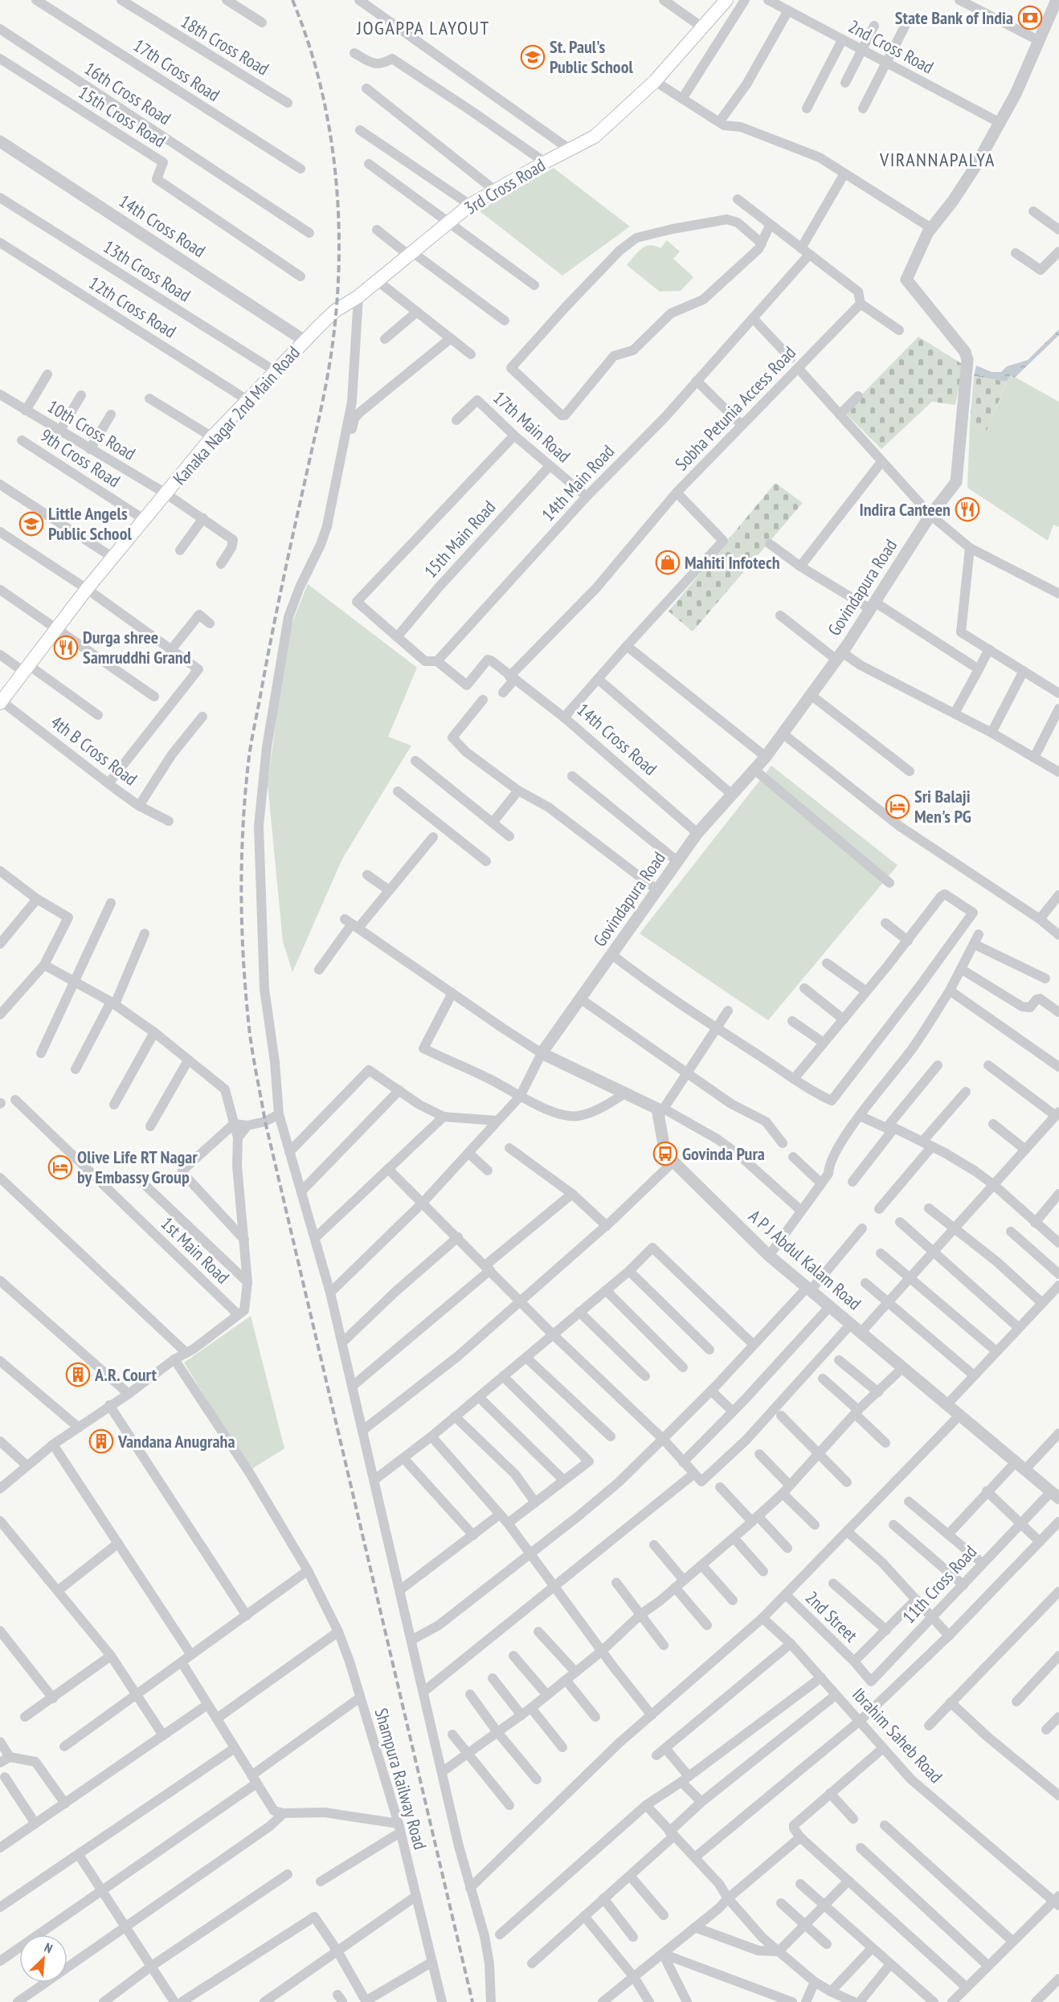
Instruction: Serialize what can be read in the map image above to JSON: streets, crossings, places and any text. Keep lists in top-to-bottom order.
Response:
{
  "streets": {
    "main road": ["3rd Cross Road", "Kanaka Nagar 2nd Main Road"],
    "street": [
      "18th Cross Road",
      "2nd Cross Road",
      "17th Cross Road",
      "16th Cross Road",
      "15th Cross Road",
      "14th Cross Road",
      "13th Cross Road",
      "12th Cross Road",
      "Sobha Petunia Access Road",
      "17th Main Road",
      "10th Cross Road",
      "9th Cross Road",
      "14th Main Road",
      "15th Main Road",
      "Govindapura Road",
      "4th B Cross Road",
      "1st Main Road",
      "A P J Abdul Kalam Road",
      "11th Cross Road",
      "2nd Street",
      "Ibrahim Saheb Road",
      "Shampura Railway Road"
    ]
  },
  "crossings": [
    ["2nd Cross Road", "Govindapura Road"],
    ["3rd Cross Road", "Kanaka Nagar 2nd Main Road"],
    ["14th Cross Road", "Kanaka Nagar 2nd Main Road"],
    ["14th Cross Road", "Govindapura Road"],
    ["13th Cross Road", "Kanaka Nagar 2nd Main Road"],
    ["12th Cross Road", "Kanaka Nagar 2nd Main Road"],
    ["Kanaka Nagar 2nd Main Road", "10th Cross Road"],
    ["Kanaka Nagar 2nd Main Road", "9th Cross Road"],
    ["Kanaka Nagar 2nd Main Road", "4th B Cross Road"],
    ["17th Main Road", "14th Main Road"],
    ["17th Main Road", "15th Main Road"],
    ["A P J Abdul Kalam Road", "11th Cross Road"],
    ["11th Cross Road", "2nd Street"]
  ],
  "districts": ["JOGAPPA LAYOUT", "VIRANNAPALYA"],
  "places": {
    "bank": ["State Bank of India"],
    "school or university": ["St. Paul's Public School", "Little Angels Public School"],
    "restaurant": ["Indira Canteen", "Durga shree Samruddhi Grand"],
    "shop": ["Mahiti Infotech"],
    "hotel": ["Sri Balaji Men's PG", "Olive Life RT Nagar by Embassy Group"],
    "bus stop": ["Govinda Pura"],
    "building": ["A.R. Court", "Vandana Anugraha"]
  },
  "north": "top right"
}
